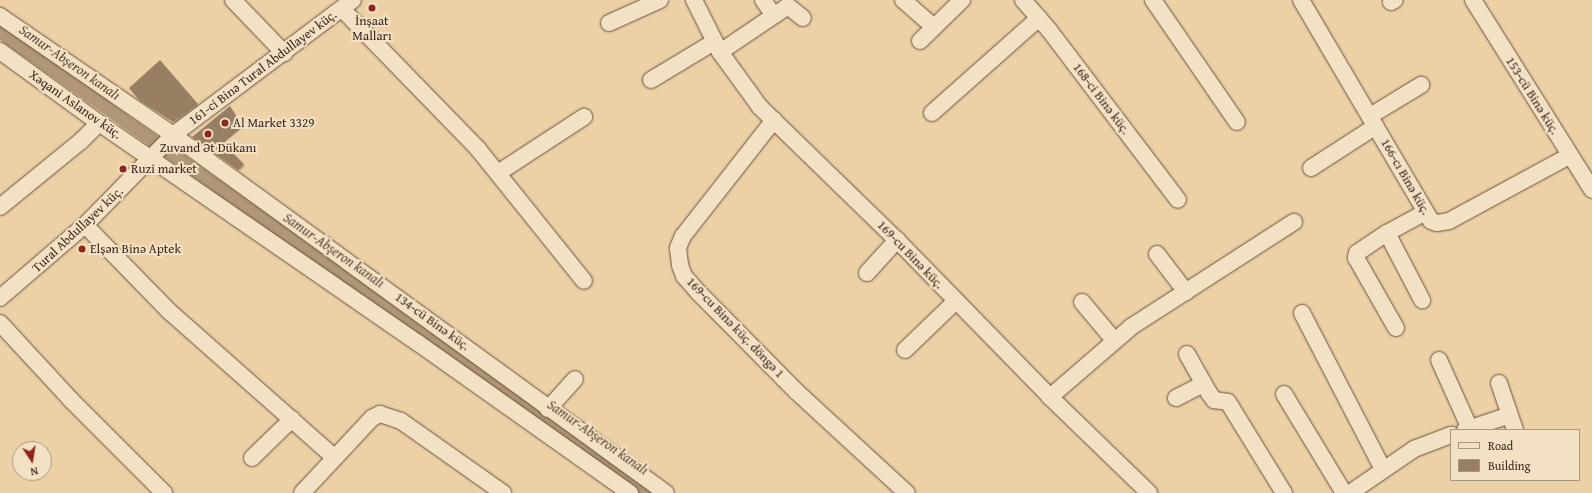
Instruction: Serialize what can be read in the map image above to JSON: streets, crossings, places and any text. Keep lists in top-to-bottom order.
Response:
{
  "streets": {
    "street": [
      "161-ci Binə Tural Abdullayev küç.",
      "153-cü Binə küç.",
      "168-ci Binə küç.",
      "Xəqani Aslanov küç.",
      "166-cı Binə küç.",
      "Tural Abdullayev küç.",
      "169-cu Binə küç.",
      "134-cü Binə küç.",
      "169-cu Binə küç. döngə 1"
    ]
  },
  "crossings": [
    ["161-ci Binə Tural Abdullayev küç.", "Xəqani Aslanov küç."],
    ["161-ci Binə Tural Abdullayev küç.", "Tural Abdullayev küç."],
    ["161-ci Binə Tural Abdullayev küç.", "134-cü Binə küç."],
    ["153-cü Binə küç.", "166-cı Binə küç."],
    ["Xəqani Aslanov küç.", "Tural Abdullayev küç."],
    ["169-cu Binə küç.", "169-cu Binə küç. döngə 1"]
  ],
  "water": ["Samur-Abşeron kanalı"],
  "places": [
    "İnşaat Malları",
    "Al Market 3329",
    "Zuvand Ət Dükanı",
    "Ruzi market",
    "Elşən Binə Aptek"
  ],
  "legend": ["Road", "Building"],
  "north": "bottom"
}
